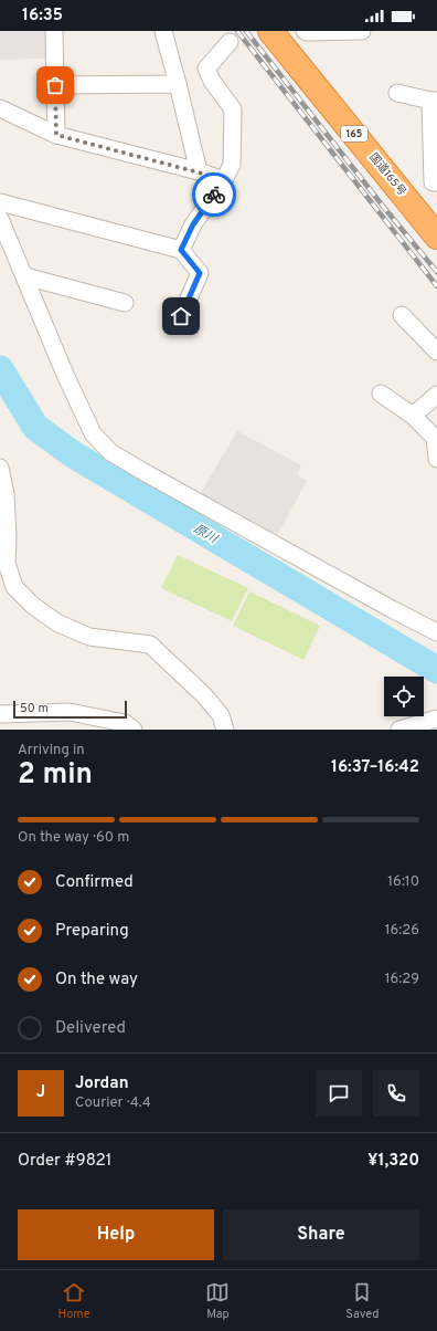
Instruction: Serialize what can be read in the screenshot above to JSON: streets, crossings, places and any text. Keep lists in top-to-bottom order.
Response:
{
  "streets": {
    "highway": ["165", "国道165号"]
  },
  "water": ["原川"],
  "scale_bar": "50 m",
  "page": {
    "status": "16:35",
    "scale": "50 m",
    "heading": ["2 min", "Arriving in", "16:37–16:42"],
    "panel": [
      "Jordan",
      "Courier · 4.4",
      "Order #9821",
      "¥1,320"
    ],
    "bar": "On the way · 60 m",
    "list": [
      ["Confirmed", "16:10"],
      ["Preparing", "16:26"],
      ["On the way", "16:29"],
      "Delivered"
    ],
    "round": "J",
    "buttons": ["Help", "Share"],
    "tabs": ["Home", "Map", "Saved"]
  }
}
